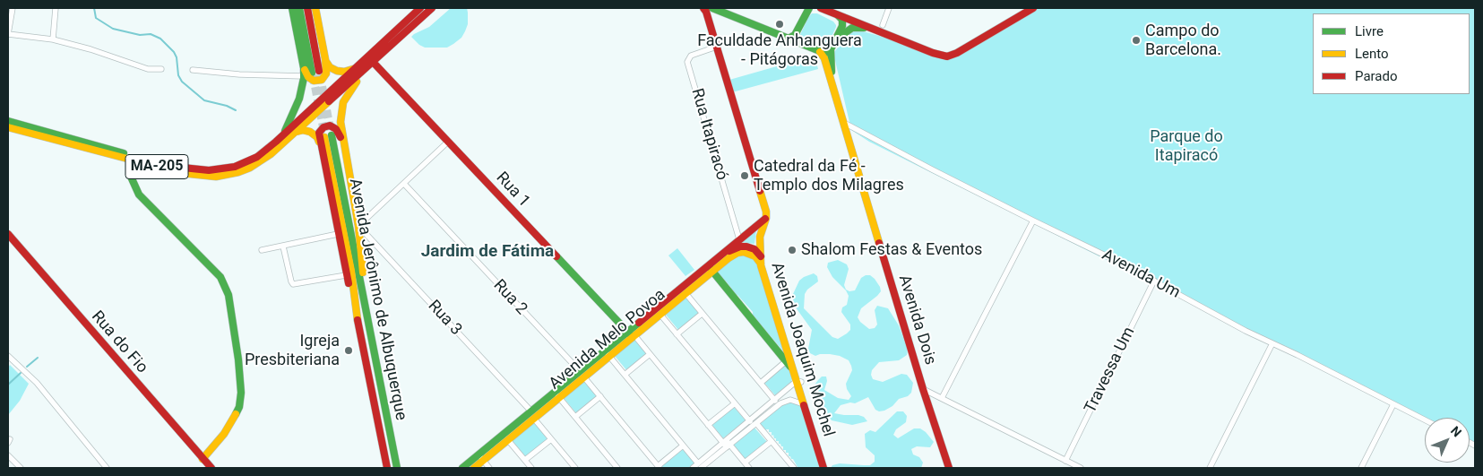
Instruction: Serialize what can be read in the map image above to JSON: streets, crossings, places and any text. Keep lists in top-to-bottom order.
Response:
{
  "streets": {
    "main road": [
      "MA-205",
      "Rua 1",
      "Avenida Jerônimo de Albuquerque",
      "Avenida Dois",
      "Avenida Melo Povoa",
      "Rua do Fio",
      "Avenida Joaquim Mochel"
    ],
    "street": [
      "Rua Itapiracó",
      "Avenida Um",
      "Rua 2",
      "Rua 3",
      "Travessa Um"
    ]
  },
  "crossings": [
    ["Rua Itapiracó", "Avenida Melo Povoa"],
    ["Rua Itapiracó", "Avenida Joaquim Mochel"],
    ["Rua 1", "Avenida Melo Povoa"],
    ["Avenida Um", "Avenida Dois"],
    ["Avenida Um", "Travessa Um"],
    ["Rua 2", "Avenida Melo Povoa"],
    ["Rua 3", "Avenida Melo Povoa"],
    ["Avenida Dois", "Travessa Um"],
    ["Avenida Melo Povoa", "Avenida Joaquim Mochel"]
  ],
  "districts": ["Jardim de Fátima"],
  "parks": ["Parque do Itapiracó"],
  "places": [
    "Faculdade Anhanguera - Pitágoras",
    "Campo do Barcelona.",
    "Catedral da Fé - Templo dos Milagres",
    "Shalom Festas & Eventos",
    "Igreja Presbiteriana"
  ],
  "legend": ["Livre", "Lento", "Parado"],
  "north": "top right"
}
